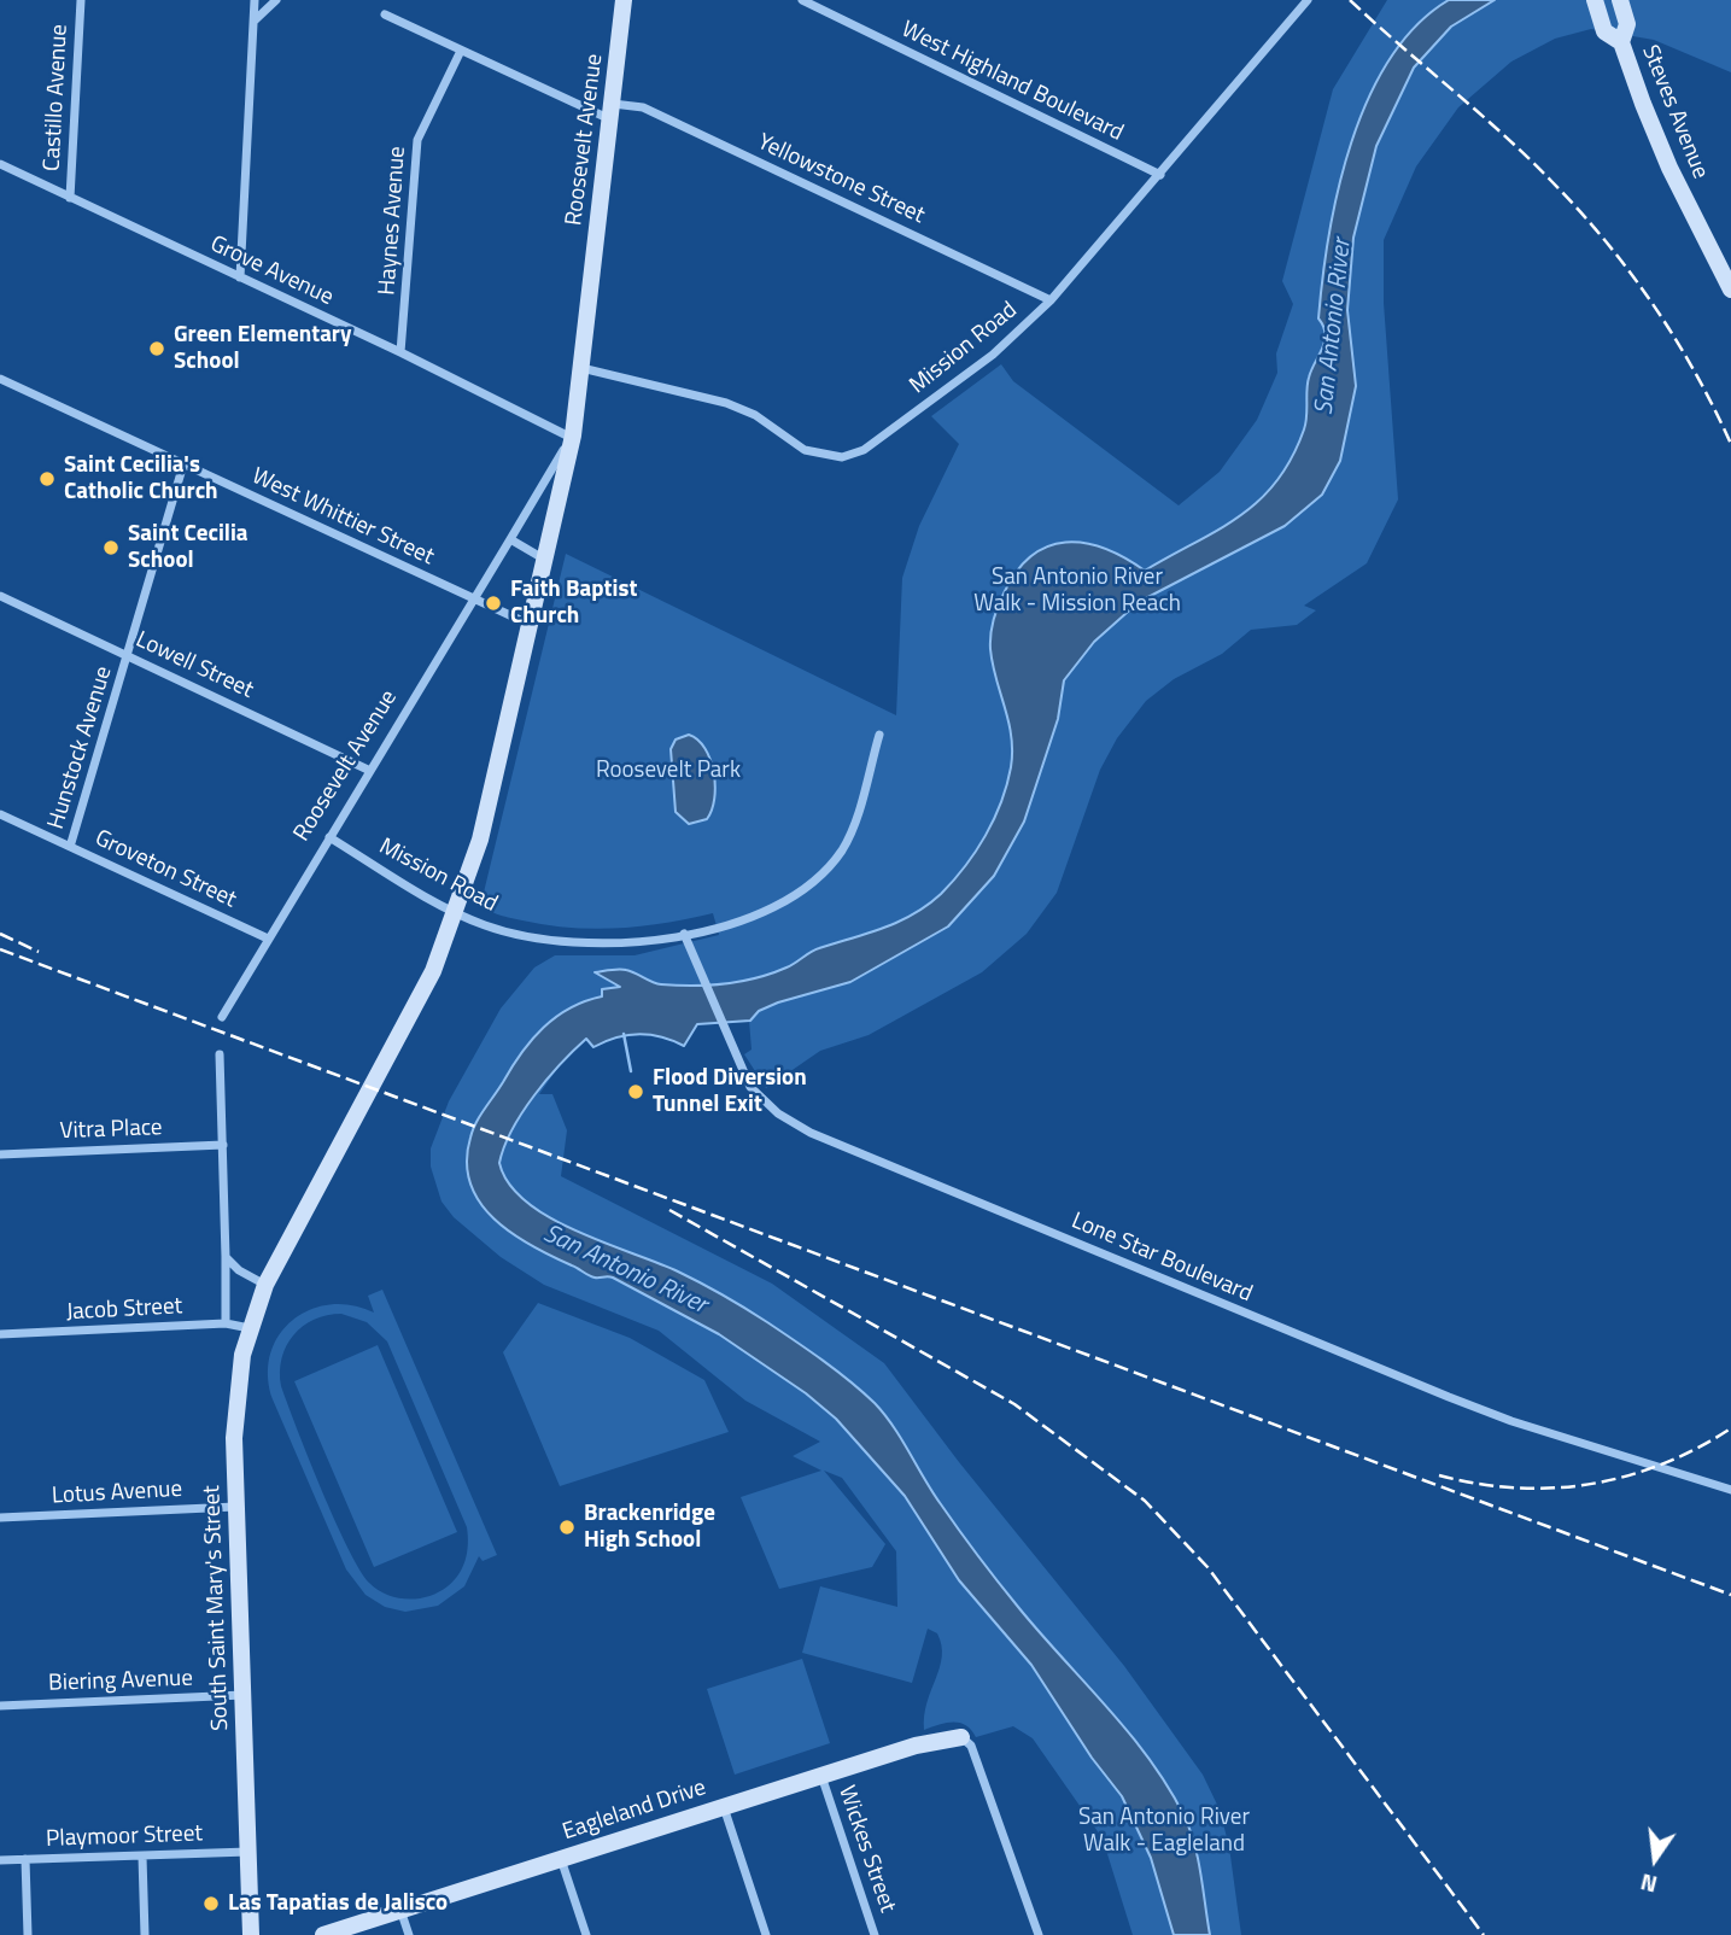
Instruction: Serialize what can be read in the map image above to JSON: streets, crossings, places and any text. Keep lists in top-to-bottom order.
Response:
{
  "streets": {
    "main road": [
      "Steves Avenue",
      "Roosevelt Avenue",
      "South Saint Mary's Street",
      "Eagleland Drive"
    ],
    "street": [
      "West Highland Boulevard",
      "Castillo Avenue",
      "Yellowstone Street",
      "Haynes Avenue",
      "Grove Avenue",
      "Mission Road",
      "West Whittier Street",
      "Lowell Street",
      "Hunstock Avenue",
      "Groveton Street",
      "Vitra Place",
      "Lone Star Boulevard",
      "Jacob Street",
      "Lotus Avenue",
      "Biering Avenue",
      "Playmoor Street",
      "Wickes Street"
    ]
  },
  "crossings": [
    ["West Highland Boulevard", "Mission Road"],
    ["Castillo Avenue", "Grove Avenue"],
    ["Roosevelt Avenue", "Yellowstone Street"],
    ["Roosevelt Avenue", "Grove Avenue"],
    ["Roosevelt Avenue", "Mission Road"],
    ["Roosevelt Avenue", "West Whittier Street"],
    ["Roosevelt Avenue", "Lowell Street"],
    ["Roosevelt Avenue", "Groveton Street"],
    ["Roosevelt Avenue", "South Saint Mary's Street"],
    ["Yellowstone Street", "Haynes Avenue"],
    ["Yellowstone Street", "Mission Road"],
    ["Haynes Avenue", "Grove Avenue"],
    ["Mission Road", "Lone Star Boulevard"],
    ["Mission Road", "South Saint Mary's Street"],
    ["West Whittier Street", "Hunstock Avenue"],
    ["Lowell Street", "Hunstock Avenue"],
    ["Hunstock Avenue", "Groveton Street"],
    ["Jacob Street", "South Saint Mary's Street"],
    ["Lotus Avenue", "South Saint Mary's Street"],
    ["South Saint Mary's Street", "Biering Avenue"],
    ["South Saint Mary's Street", "Playmoor Street"],
    ["Eagleland Drive", "Wickes Street"]
  ],
  "water": ["San Antonio River"],
  "parks": ["San Antonio River Walk - Mission Reach", "Roosevelt Park", "San Antonio River Walk - Eagleland"],
  "places": [
    "Green Elementary School",
    "Saint Cecilia's Catholic Church",
    "Saint Cecilia School",
    "Faith Baptist Church",
    "Flood Diversion Tunnel Exit",
    "Brackenridge High School",
    "Las Tapatias de Jalisco"
  ],
  "north": "bottom"
}
